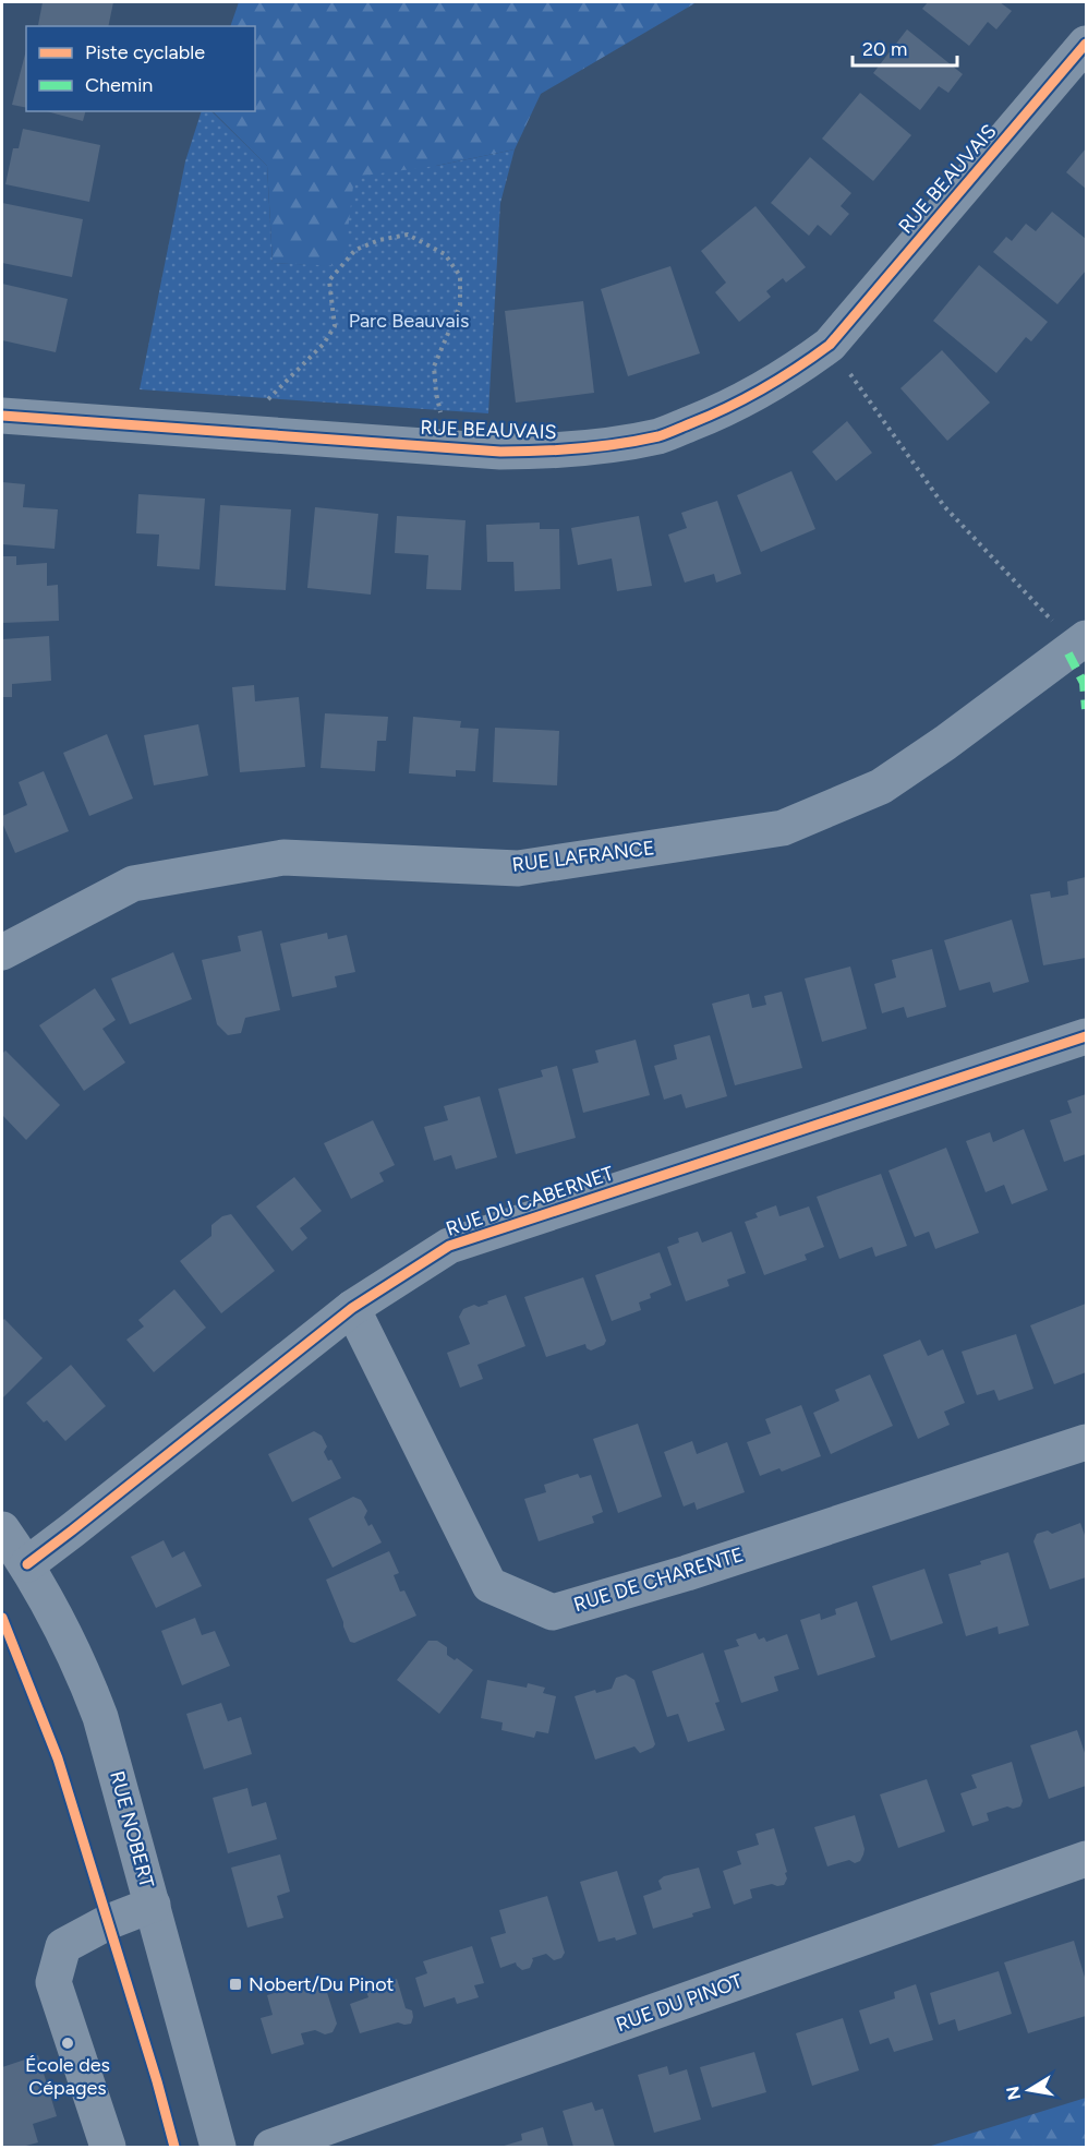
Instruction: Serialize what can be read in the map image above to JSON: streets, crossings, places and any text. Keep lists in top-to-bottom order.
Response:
{
  "streets": {
    "street": [
      "RUE BEAUVAIS",
      "RUE LAFRANCE",
      "RUE DU CABERNET",
      "RUE DE CHARENTE",
      "RUE NOBERT",
      "RUE DU PINOT"
    ]
  },
  "crossings": [
    ["RUE DU CABERNET", "RUE DE CHARENTE"],
    ["RUE DU CABERNET", "RUE NOBERT"]
  ],
  "parks": ["Parc Beauvais"],
  "places": {
    "transit": ["Nobert/Du Pinot"],
    "other": ["École des Cépages"]
  },
  "legend": ["Piste cyclable", "Chemin"],
  "scale_bar": "20 m",
  "north": "left"
}
